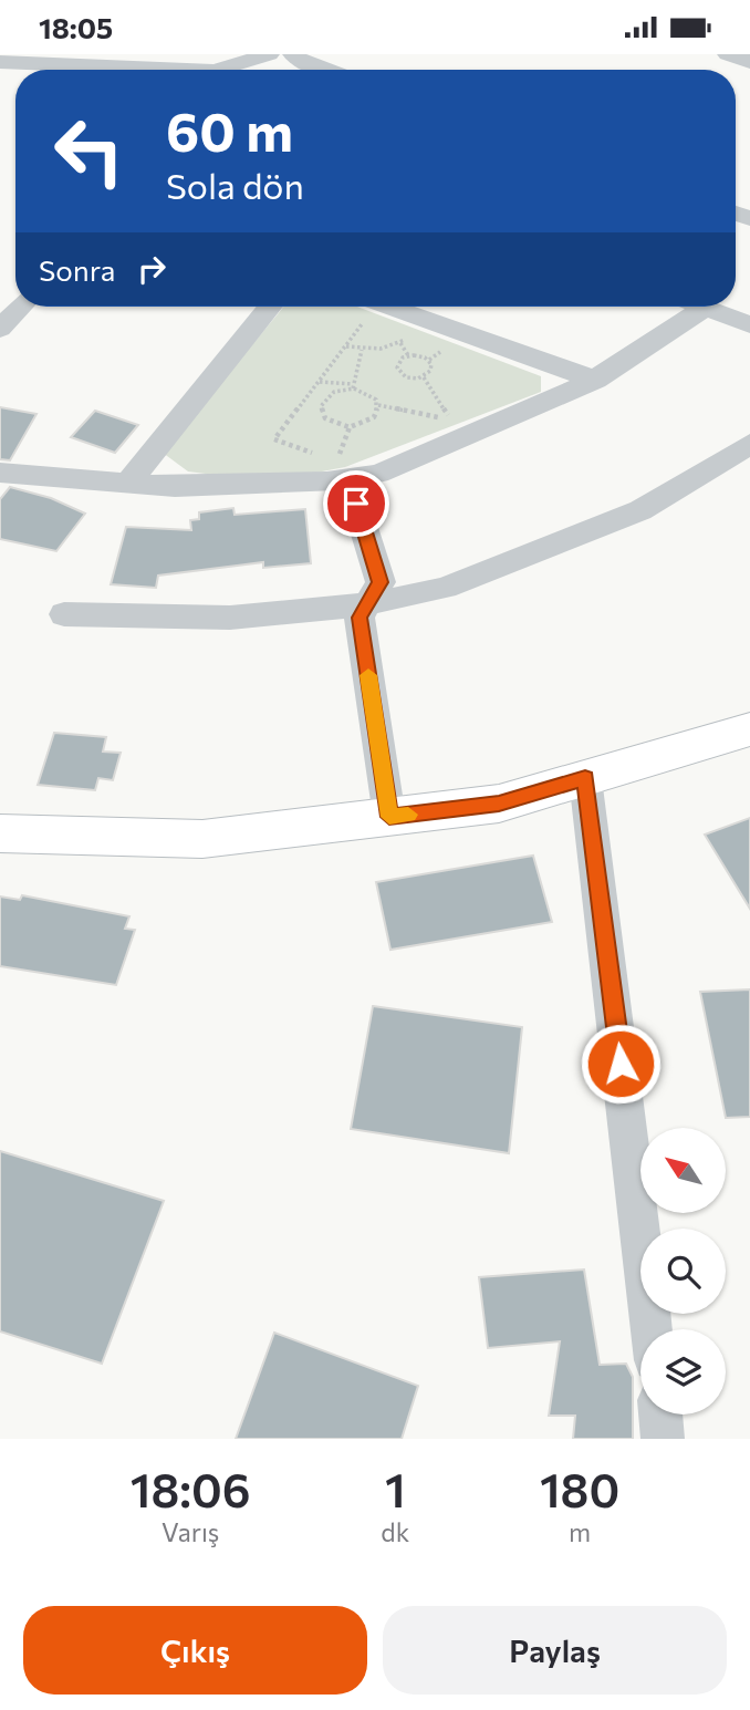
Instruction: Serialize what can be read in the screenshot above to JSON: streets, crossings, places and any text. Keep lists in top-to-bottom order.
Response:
{
  "north": "top left",
  "page": {
    "status": "18:05",
    "turn": ["60 m", "Sola dön"],
    "then": "Sonra",
    "eta": [
      "18:06",
      "Varış",
      "1",
      "dk",
      "180",
      "m"
    ],
    "buttons": ["Çıkış", "Paylaş"]
  }
}
